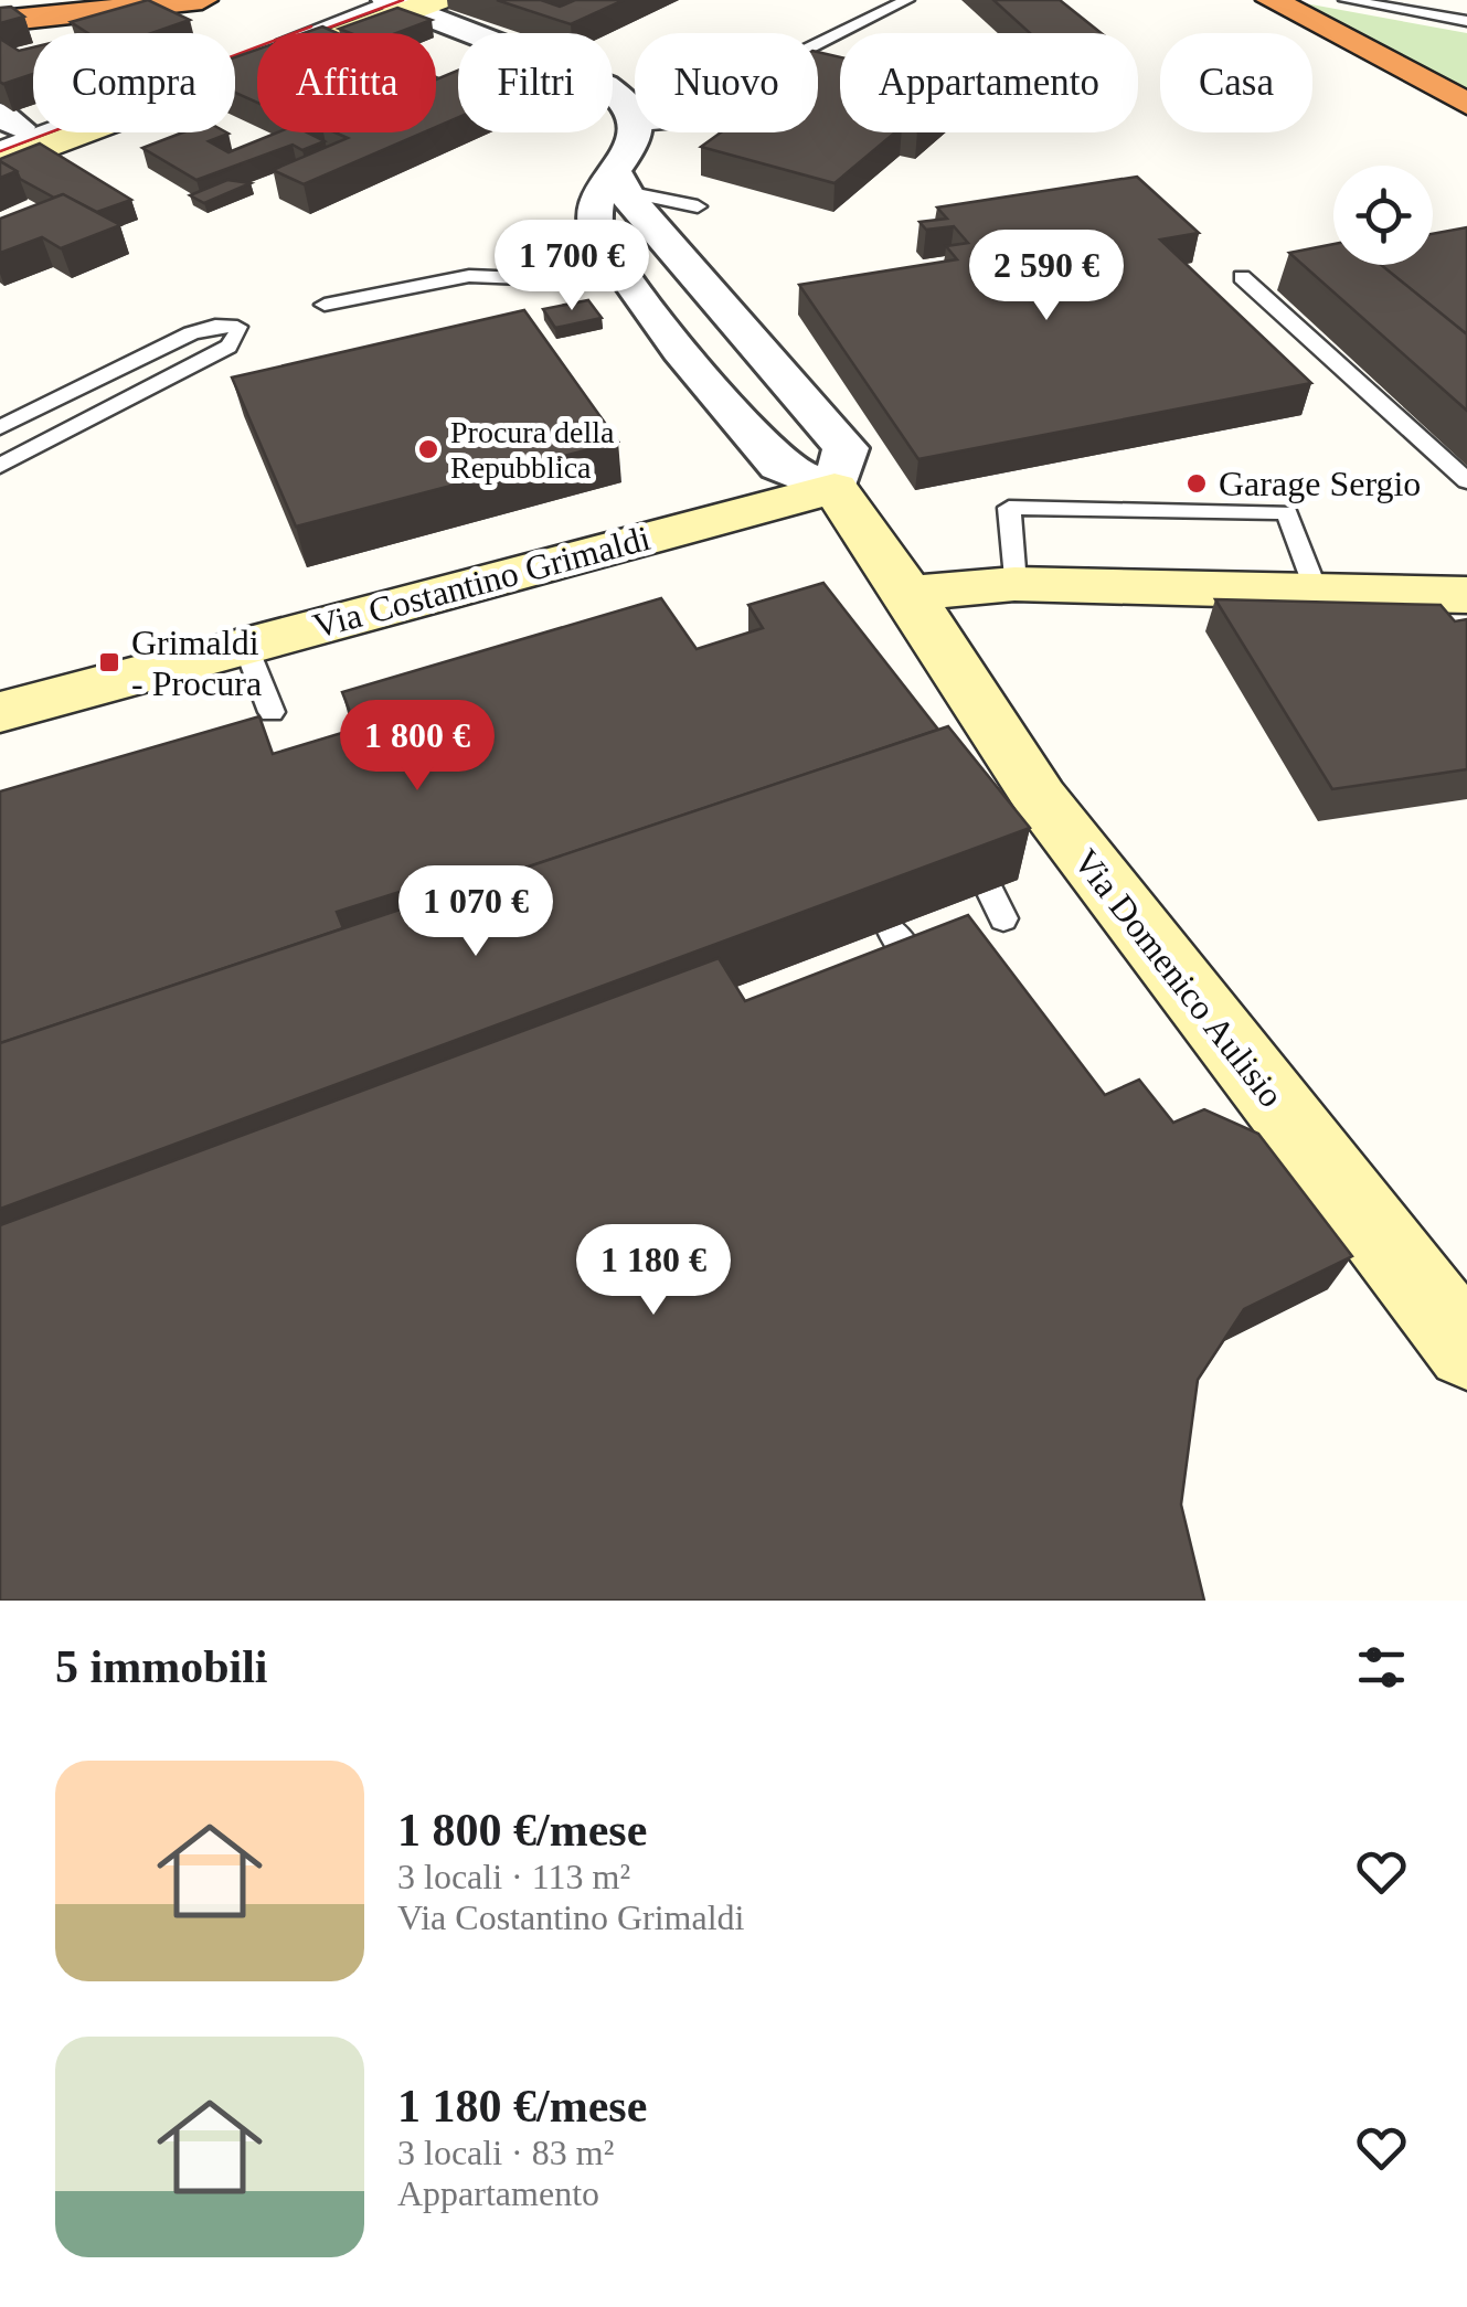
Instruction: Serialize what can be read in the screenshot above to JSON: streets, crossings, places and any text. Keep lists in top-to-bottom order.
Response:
{
  "streets": {
    "main road": ["Via Costantino Grimaldi", "Via Domenico Aulisio"]
  },
  "crossings": [
    ["Via Costantino Grimaldi", "Via Domenico Aulisio"]
  ],
  "places": {
    "other": ["Procura della Repubblica", "Garage Sergio"],
    "transit": ["Grimaldi - Procura"]
  },
  "page": {
    "chip": [
      "Compra",
      "Affitta",
      "Filtri",
      "Nuovo",
      "Appartamento",
      "Casa"
    ],
    "price": [
      "1 700 €",
      "2 590 €",
      "1 800 €",
      "1 070 €",
      "1 180 €"
    ],
    "heading": "5 immobili",
    "list": [
      {
        "name": "1 800 €/mese",
        "note": "3 locali · 113 m² · Via Costantino Grimaldi"
      },
      {
        "name": "1 180 €/mese",
        "note": "3 locali · 83 m² · Appartamento"
      }
    ]
  }
}
